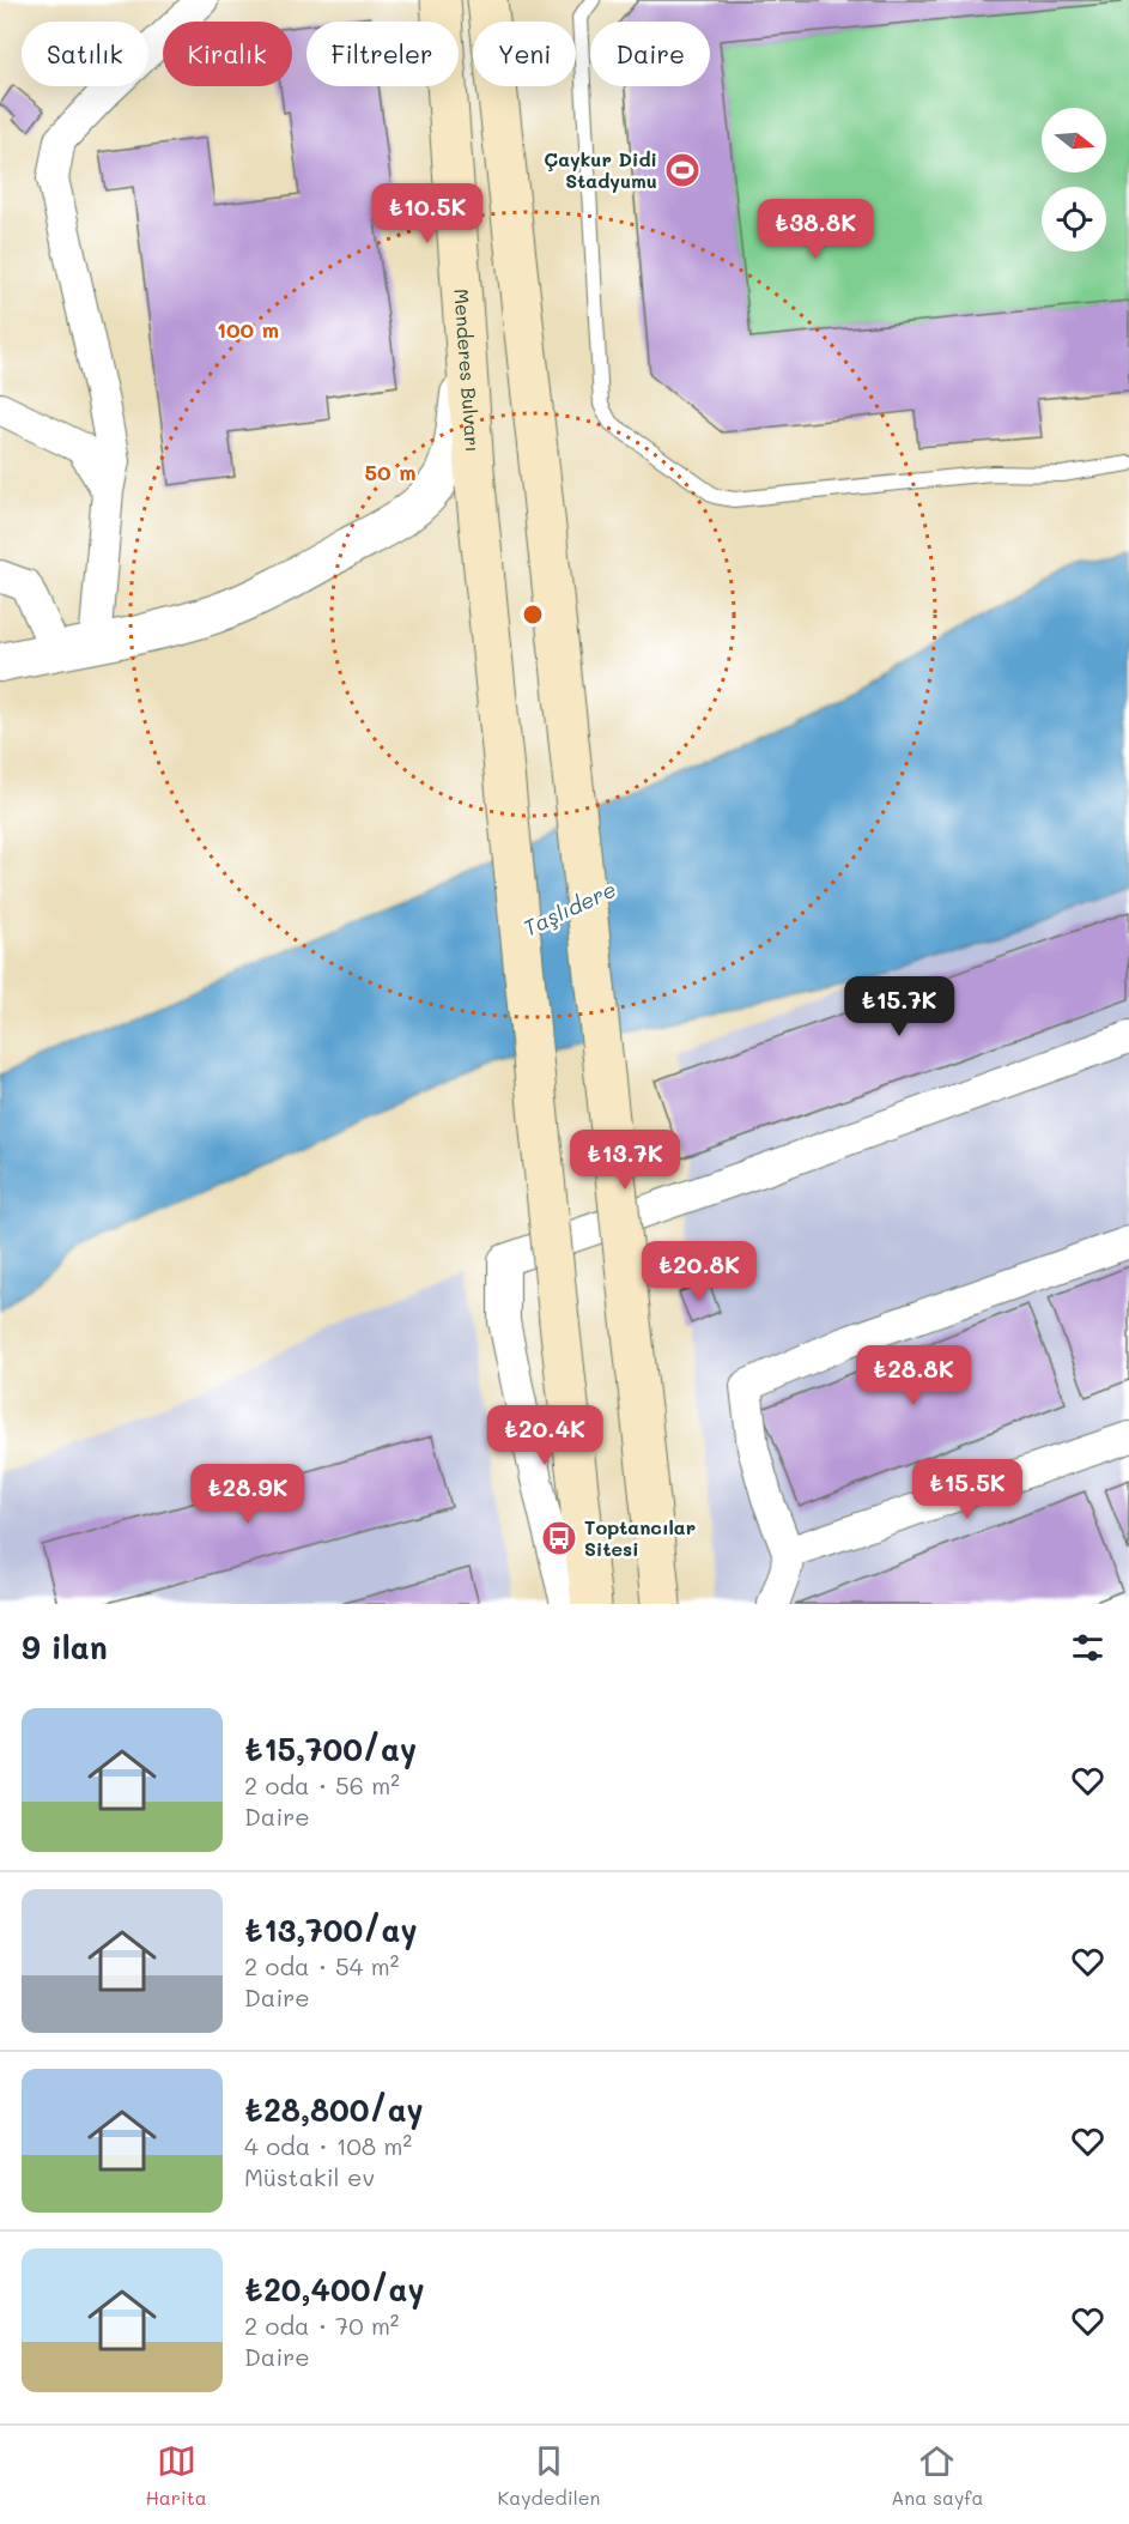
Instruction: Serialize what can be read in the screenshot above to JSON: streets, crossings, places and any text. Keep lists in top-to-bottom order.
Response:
{
  "streets": {
    "main road": ["Menderes Bulvarı"]
  },
  "water": ["Taşlıdere"],
  "places": {
    "sports": ["Çaykur Didi Stadyumu"],
    "bus stop": ["Toptancılar Sitesi"]
  },
  "north": "right",
  "page": {
    "chip": [
      "Satılık",
      "Kiralık",
      "Filtreler",
      "Yeni",
      "Daire"
    ],
    "price": [
      "₺10.5K",
      "₺38.8K",
      "₺15.7K",
      "₺13.7K",
      "₺20.8K",
      "₺28.8K",
      "₺20.4K",
      "₺15.5K",
      "₺28.9K"
    ],
    "heading": "9 ilan",
    "list": [
      {
        "name": "₺15,700/ay",
        "note": "2 oda · 56 m² · Daire"
      },
      {
        "name": "₺13,700/ay",
        "note": "2 oda · 54 m² · Daire"
      },
      {
        "name": "₺28,800/ay",
        "note": "4 oda · 108 m² · Müstakil ev"
      },
      {
        "name": "₺20,400/ay",
        "note": "2 oda · 70 m² · Daire"
      }
    ],
    "tabs": ["Harita", "Kaydedilen", "Ana sayfa"]
  },
  "rings": ["100 m", "50 m"]
}
